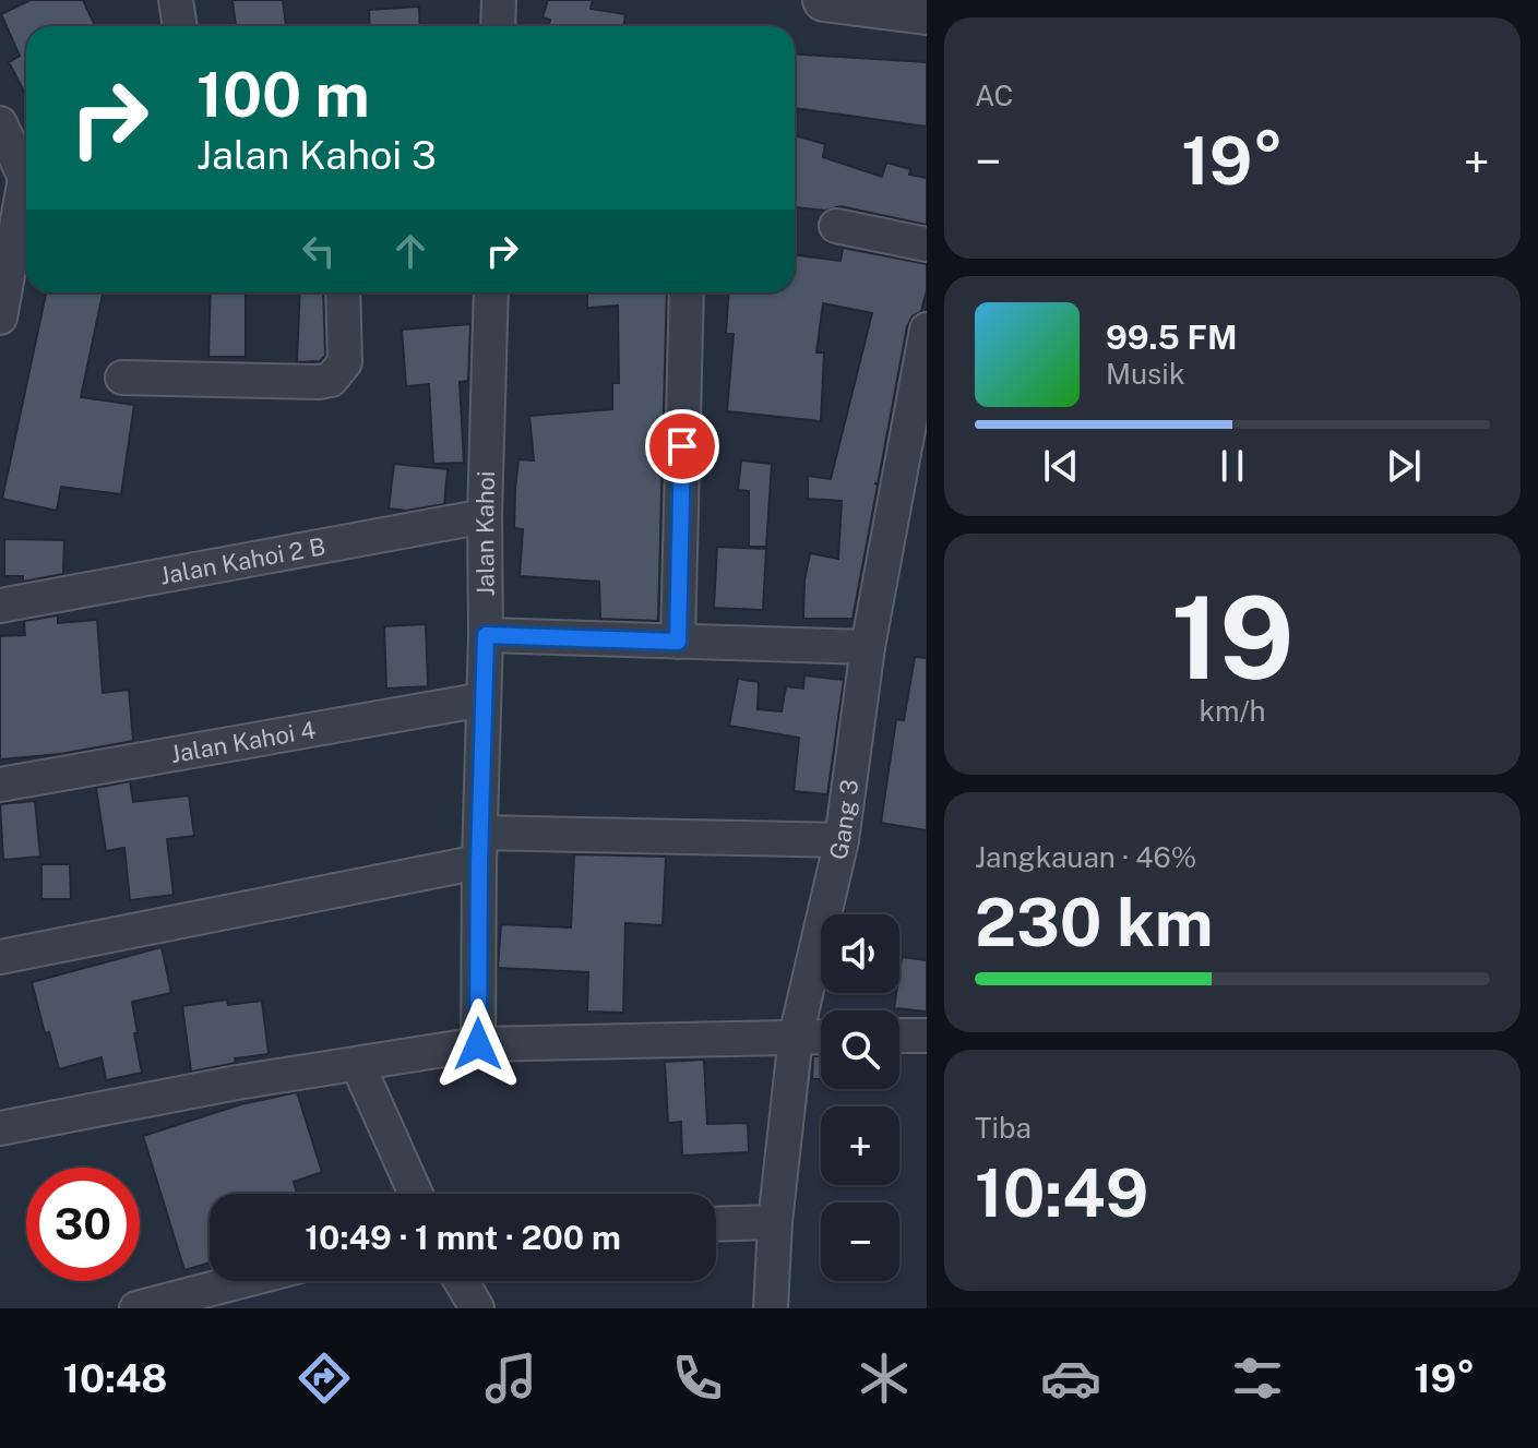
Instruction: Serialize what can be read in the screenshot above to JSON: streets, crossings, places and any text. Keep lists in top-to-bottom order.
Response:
{
  "streets": {
    "street": [
      "Jalan Kahoi",
      "Jalan Kahoi 2 B",
      "Jalan Kahoi 4",
      "Gang 3"
    ]
  },
  "crossings": [
    ["Jalan Kahoi", "Jalan Kahoi 2 B"],
    ["Jalan Kahoi", "Jalan Kahoi 4"]
  ],
  "page": {
    "tile": [
      "AC",
      ["19", "km/h"],
      ["Jangkauan · 46%", "230 km"],
      ["Tiba", "10:49"]
    ],
    "turn": ["100 m", "Jalan Kahoi 3"],
    "heat": ["−", "19°", "+"],
    "song": ["99.5 FM", "Musik"],
    "map_buttons": ["+", "−"],
    "limit": "30",
    "trip": "10:49 · 1 mnt · 200 m",
    "tabs": ["10:48", "19°"]
  }
}
